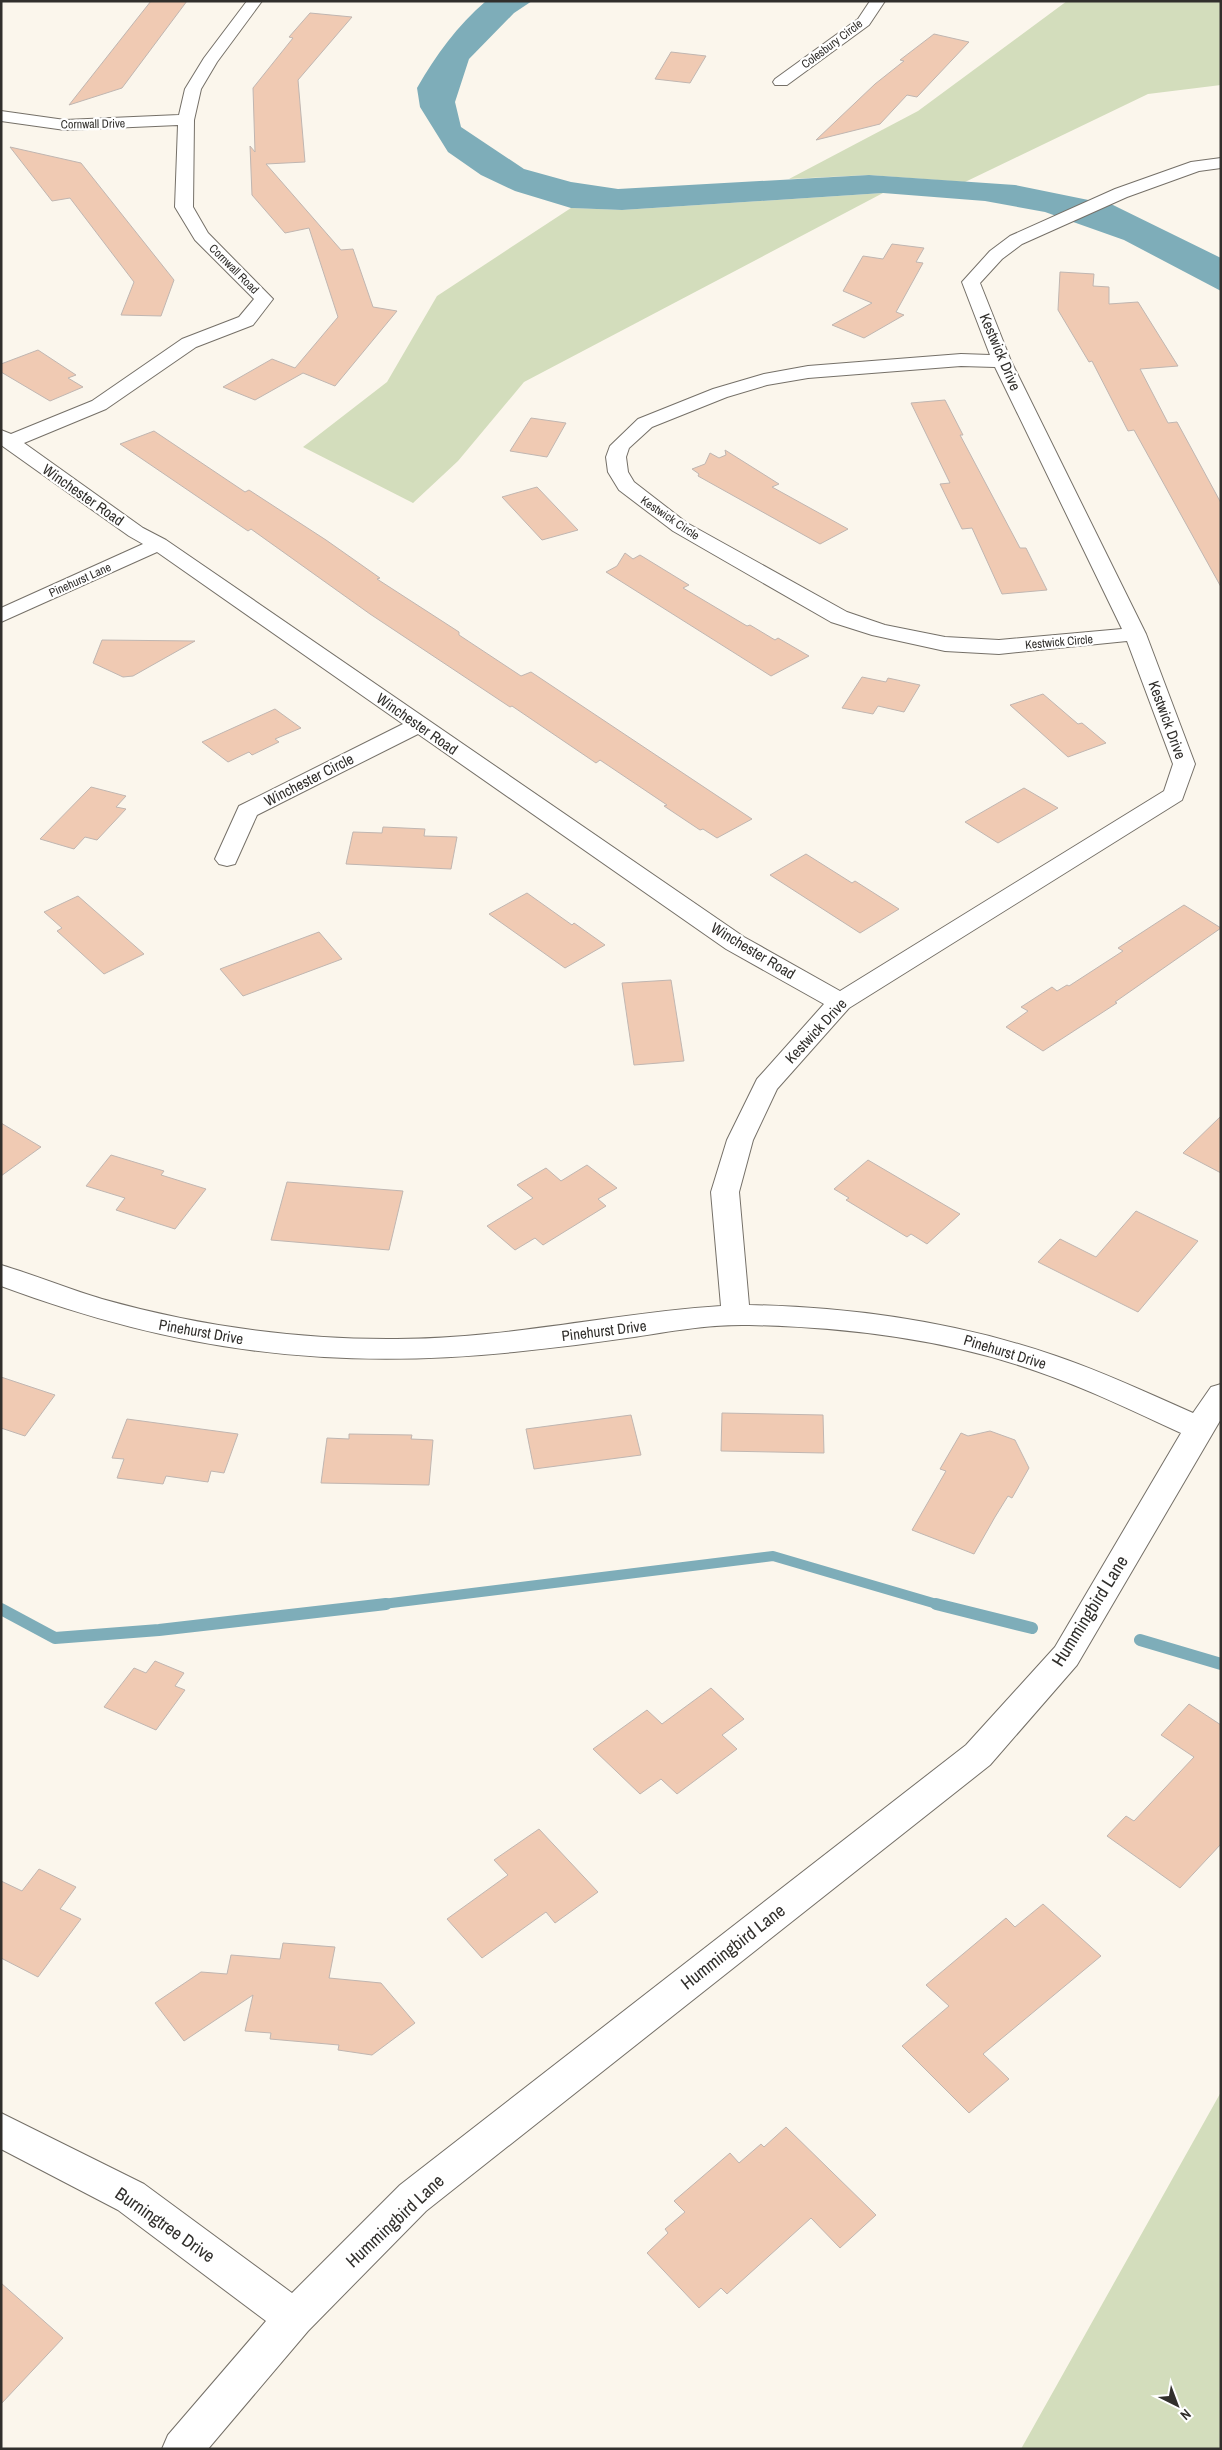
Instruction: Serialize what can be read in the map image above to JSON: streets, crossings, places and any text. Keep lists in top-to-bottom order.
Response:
{
  "streets": {
    "street": [
      "Colesbury Circle",
      "Cornwall Drive",
      "Cornwall Road",
      "Kestwick Drive",
      "Winchester Road",
      "Kestwick Circle",
      "Pinehurst Lane",
      "Winchester Circle",
      "Pinehurst Drive",
      "Hummingbird Lane",
      "Burningtree Drive"
    ]
  },
  "crossings": [
    ["Cornwall Drive", "Cornwall Road"],
    ["Cornwall Road", "Winchester Road"],
    ["Kestwick Drive", "Winchester Road"],
    ["Kestwick Drive", "Kestwick Circle"],
    ["Kestwick Drive", "Pinehurst Drive"],
    ["Winchester Road", "Pinehurst Lane"],
    ["Winchester Road", "Winchester Circle"],
    ["Pinehurst Drive", "Hummingbird Lane"],
    ["Hummingbird Lane", "Burningtree Drive"]
  ],
  "north": "bottom right"
}
